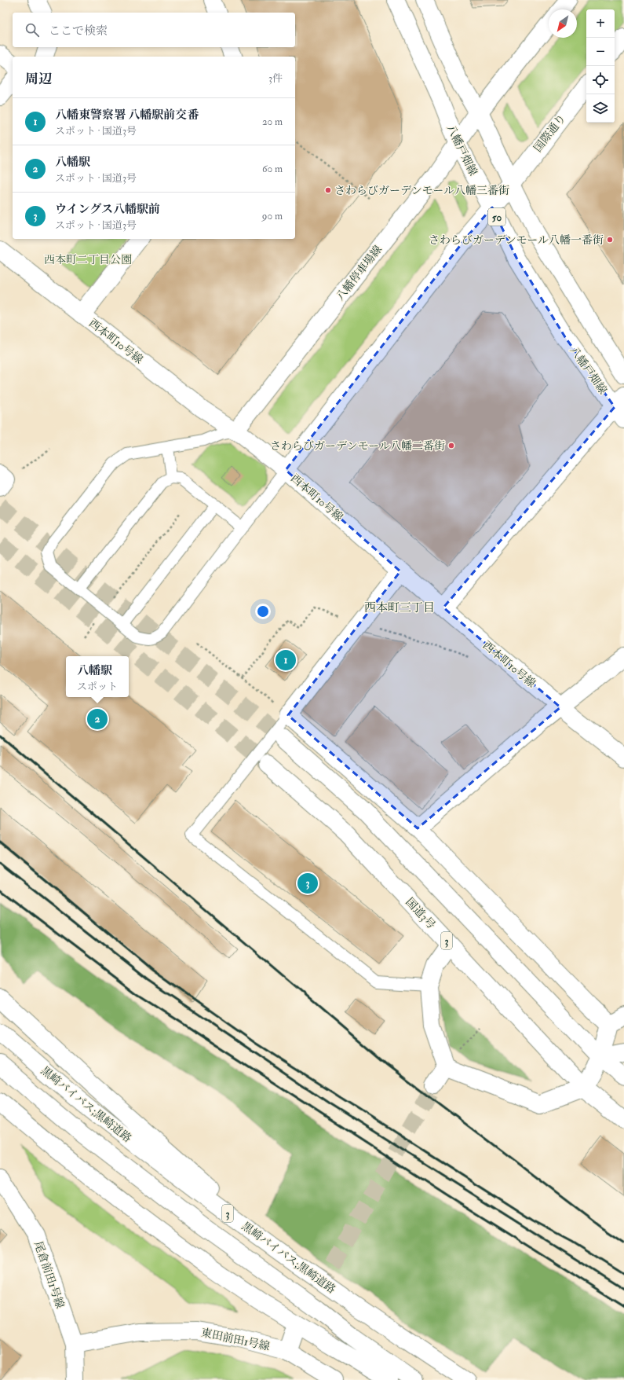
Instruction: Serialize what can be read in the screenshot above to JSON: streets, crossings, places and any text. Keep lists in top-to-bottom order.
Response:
{
  "streets": {
    "main road": [
      "国際通り",
      "八幡戸畑線",
      "50",
      "八幡停車場線",
      "西本町10号線",
      "国道3号",
      "3",
      "黒崎バイパス;黒崎道路",
      "尾倉前田1号線",
      "東田前田1号線"
    ]
  },
  "crossings": [
    ["国際通り", "50"],
    ["八幡戸畑線", "八幡停車場線"],
    ["50", "八幡停車場線"],
    ["八幡停車場線", "西本町10号線"],
    ["尾倉前田1号線", "東田前田1号線"]
  ],
  "districts": ["西本町三丁目"],
  "parks": ["西本町二丁目公園"],
  "places": ["さわらびガーデンモール八幡三番街", "さわらびガーデンモール八幡一番街", "さわらびガーデンモール八幡二番街"],
  "north": "bottom left",
  "page": {
    "map_buttons": ["+", "−"],
    "search": "ここで検索",
    "heading": ["周辺", "3件"],
    "list": [
      {
        "mark": "1",
        "name": "八幡東警察署 八幡駅前交番",
        "note": "スポット · 国道3号",
        "value": "20 m"
      },
      {
        "mark": "2",
        "name": "八幡駅",
        "note": "スポット · 国道3号",
        "value": "60 m"
      },
      {
        "mark": "3",
        "name": "ウイングス八幡駅前",
        "note": "スポット · 国道3号",
        "value": "90 m"
      }
    ],
    "pins": ["1", "2", "3"],
    "popup": ["八幡駅", "スポット"]
  }
}
